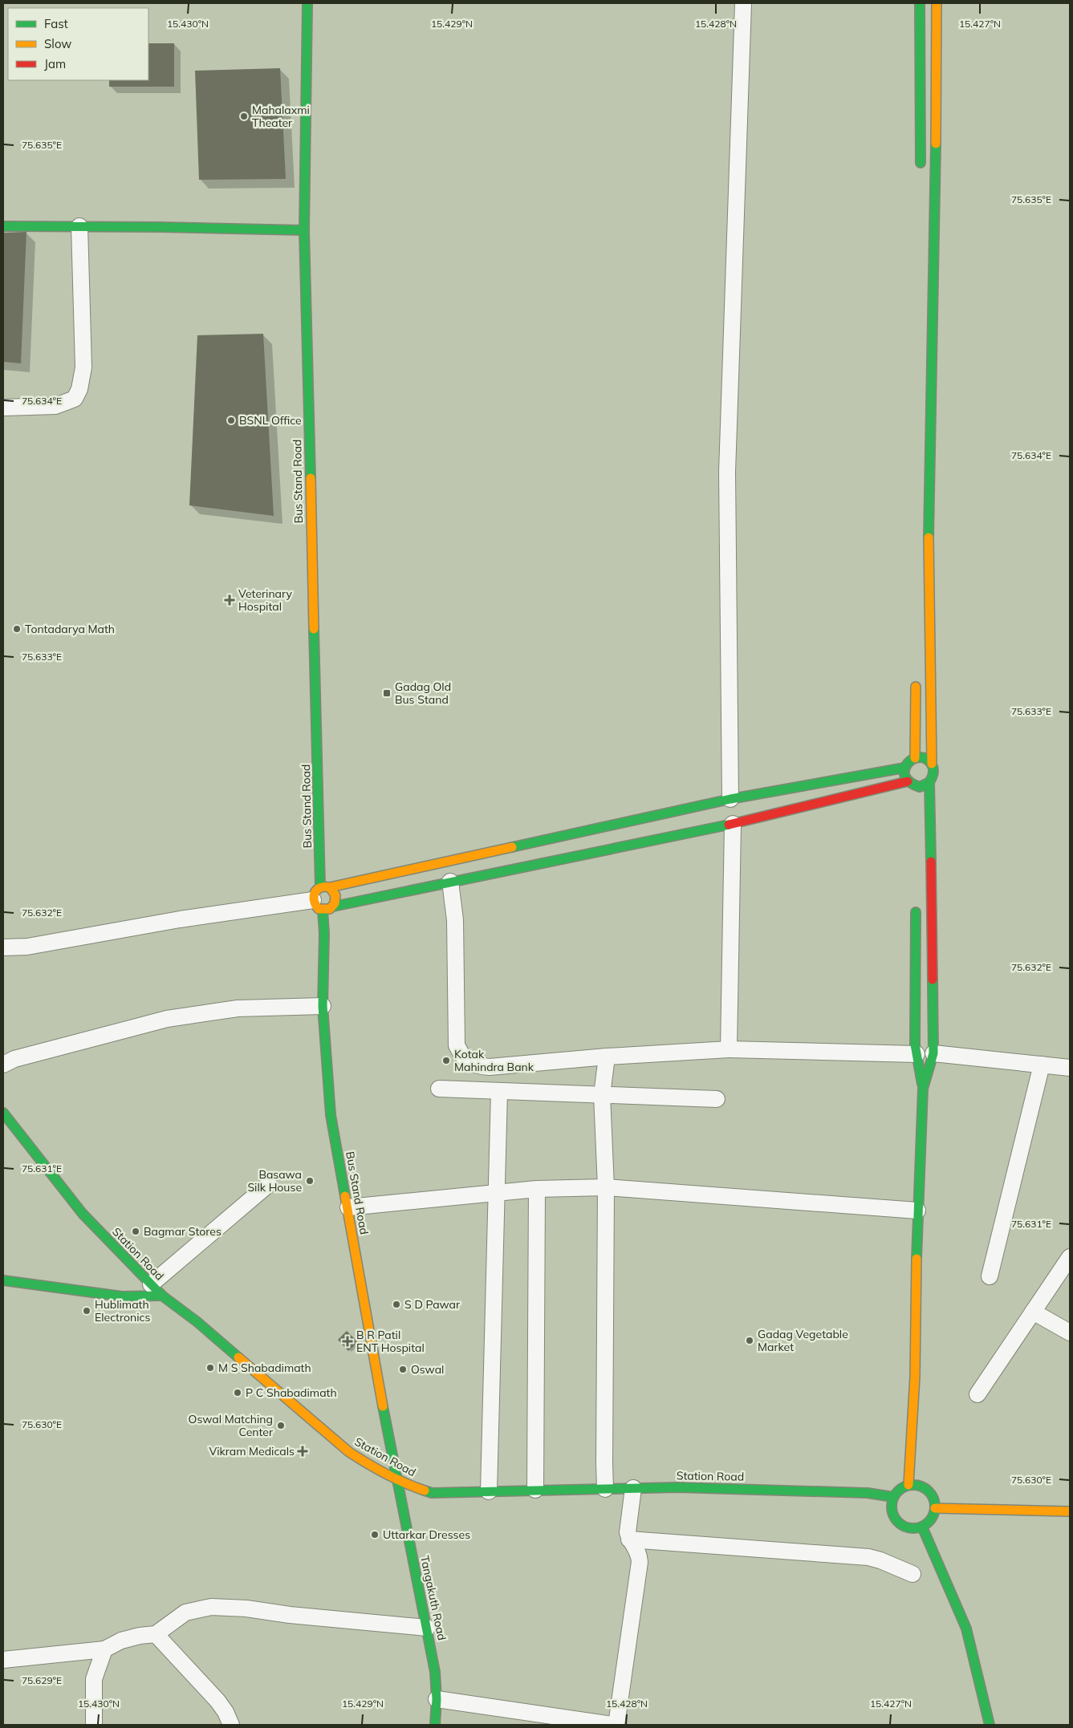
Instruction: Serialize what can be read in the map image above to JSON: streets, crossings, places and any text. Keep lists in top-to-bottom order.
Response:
{
  "streets": {
    "street": ["Bus Stand Road", "Station Road", "Tangakuth Road"]
  },
  "crossings": [
    ["Bus Stand Road", "Station Road"],
    ["Bus Stand Road", "Tangakuth Road"],
    ["Station Road", "Tangakuth Road"]
  ],
  "places": {
    "other": [
      "Mahalaxmi Theater",
      "BSNL Office",
      "Tontadarya Math",
      "Kotak Mahindra Bank",
      "Basawa Silk House",
      "Bagmar Stores",
      "S D Pawar",
      "Hublimath Electronics",
      "Gadag Vegetable Market",
      "M S Shabadimath",
      "Oswal",
      "P C Shabadimath",
      "Oswal Matching Center",
      "Uttarkar Dresses"
    ],
    "health": ["Veterinary Hospital", "B R Patil ENT Hospital", "Vikram Medicals"],
    "transit": ["Gadag Old Bus Stand"]
  },
  "legend": ["Fast", "Slow", "Jam"],
  "coordinates": [
    "15.430°N",
    "15.429°N",
    "15.428°N",
    "15.427°N",
    "75.635°E",
    "75.634°E",
    "75.633°E",
    "75.632°E",
    "75.631°E",
    "75.630°E",
    "75.629°E"
  ]
}
